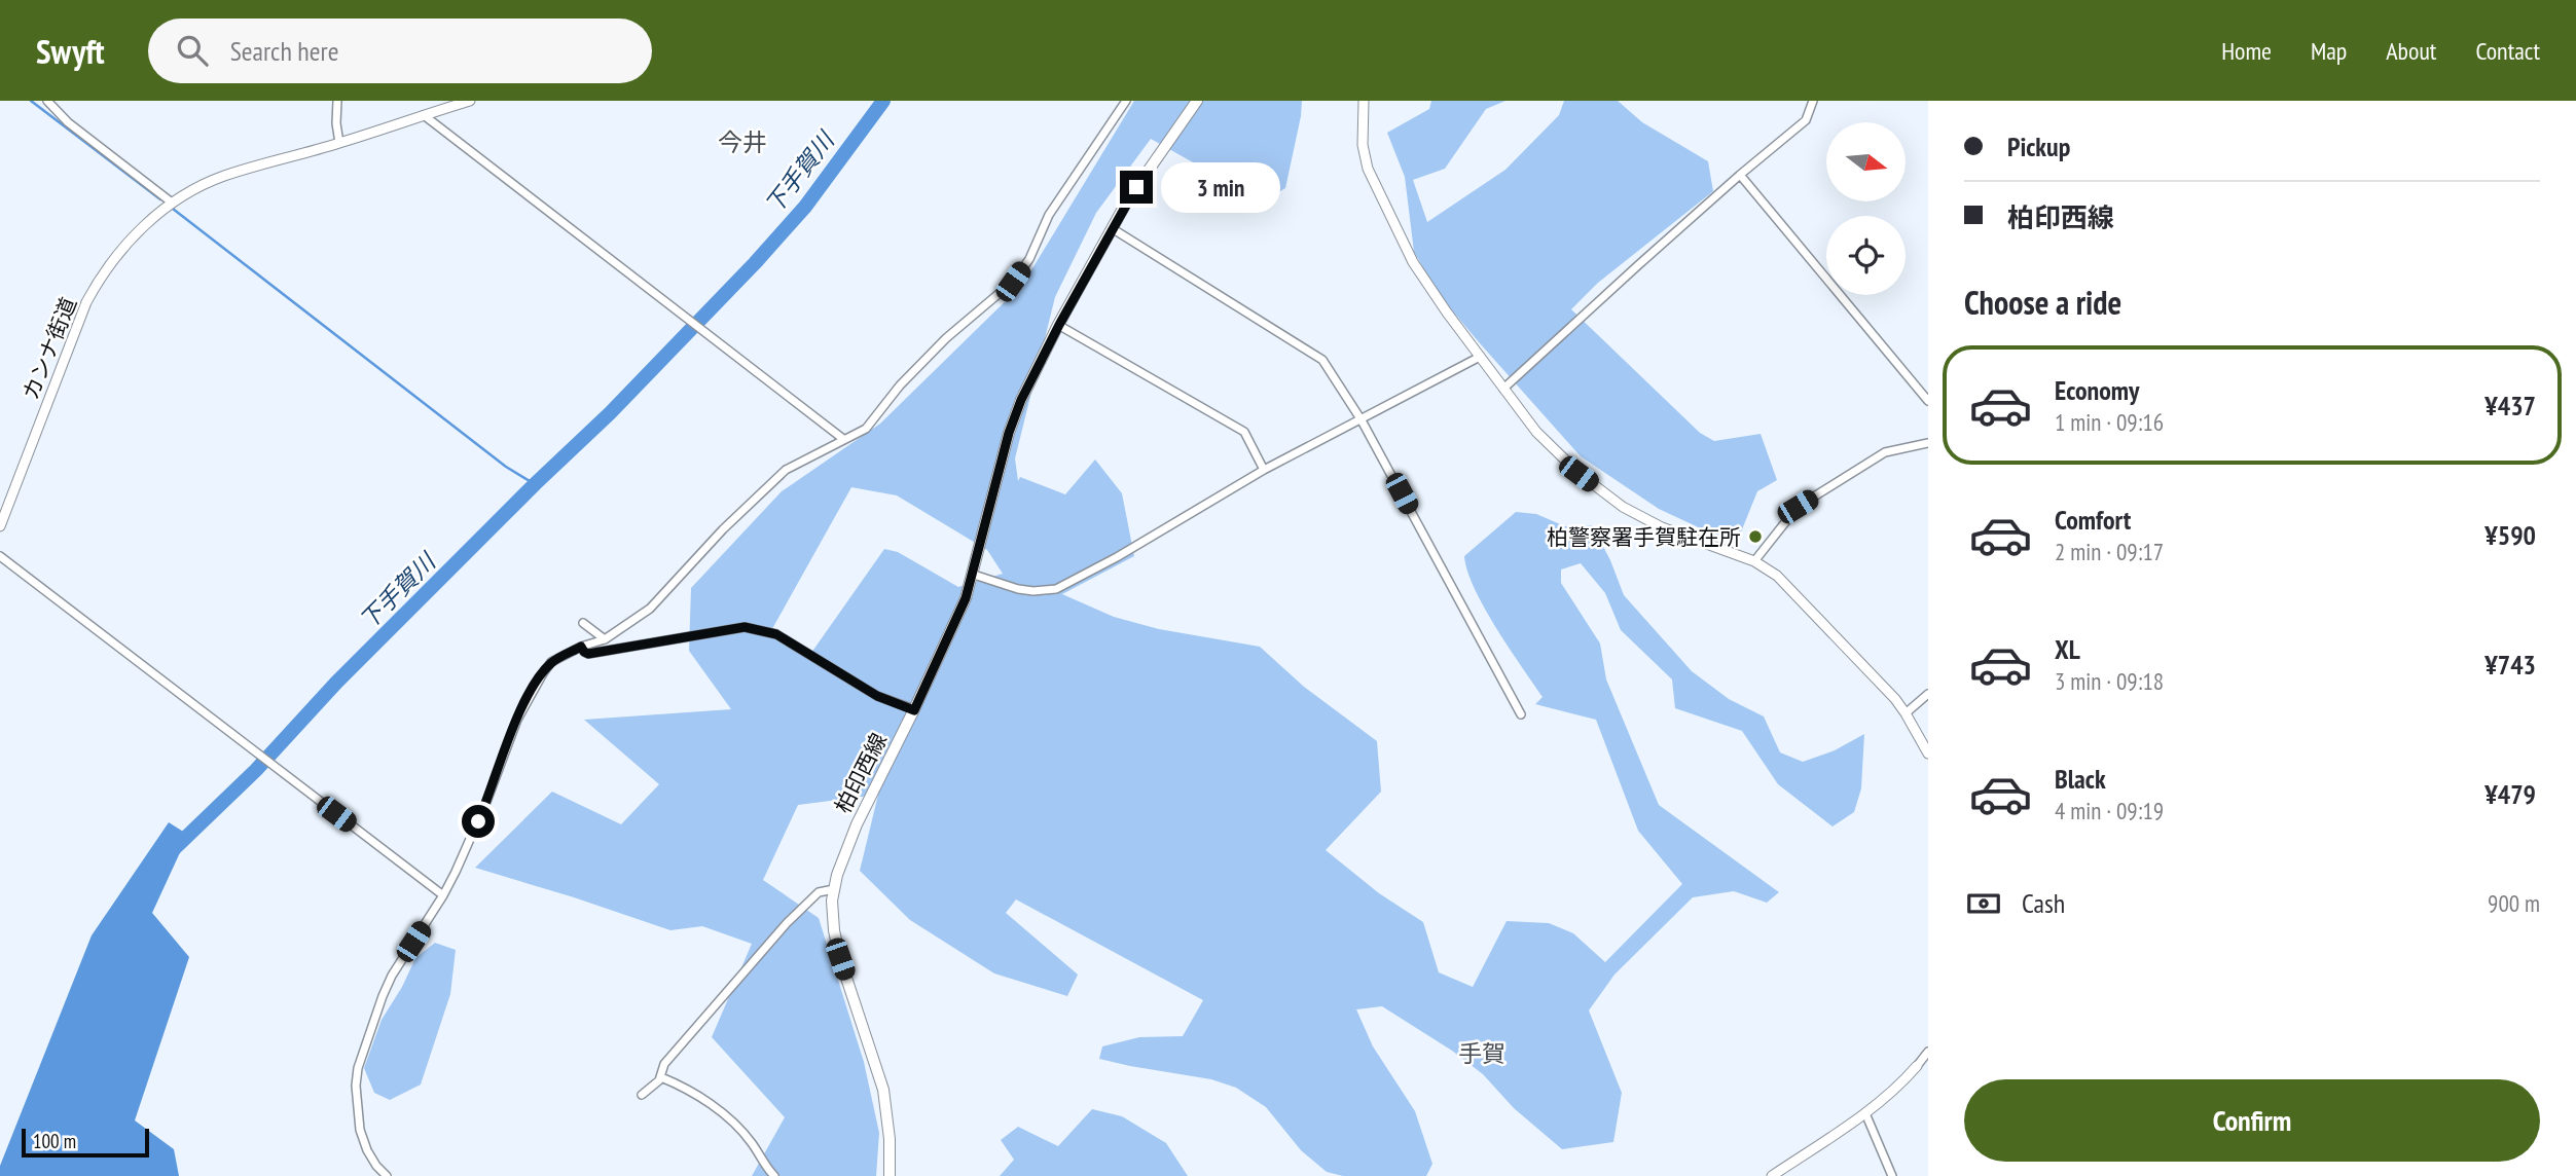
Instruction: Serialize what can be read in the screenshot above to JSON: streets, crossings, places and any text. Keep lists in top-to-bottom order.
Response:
{
  "streets": {
    "main road": ["柏印西線"],
    "street": ["カンナ街道"]
  },
  "districts": ["今井", "手賀"],
  "water": ["下手賀川"],
  "places": ["柏警察署手賀駐在所"],
  "scale_bar": "100 m",
  "north": "right",
  "page": {
    "header": "Swyft",
    "search": "Search here",
    "nav": [
      "Home",
      "Map",
      "About",
      "Contact"
    ],
    "banner": ["Pickup", "柏印西線"],
    "bubble": "3 min",
    "heading": "Choose a ride",
    "list": [
      {
        "name": "Economy",
        "note": "1 min · 09:16",
        "value": "¥437"
      },
      {
        "name": "Comfort",
        "note": "2 min · 09:17",
        "value": "¥590"
      },
      {
        "name": "XL",
        "note": "3 min · 09:18",
        "value": "¥743"
      },
      {
        "name": "Black",
        "note": "4 min · 09:19",
        "value": "¥479"
      }
    ],
    "pay": ["Cash", "900 m"],
    "buttons": "Confirm",
    "scale": "100 m"
  }
}
